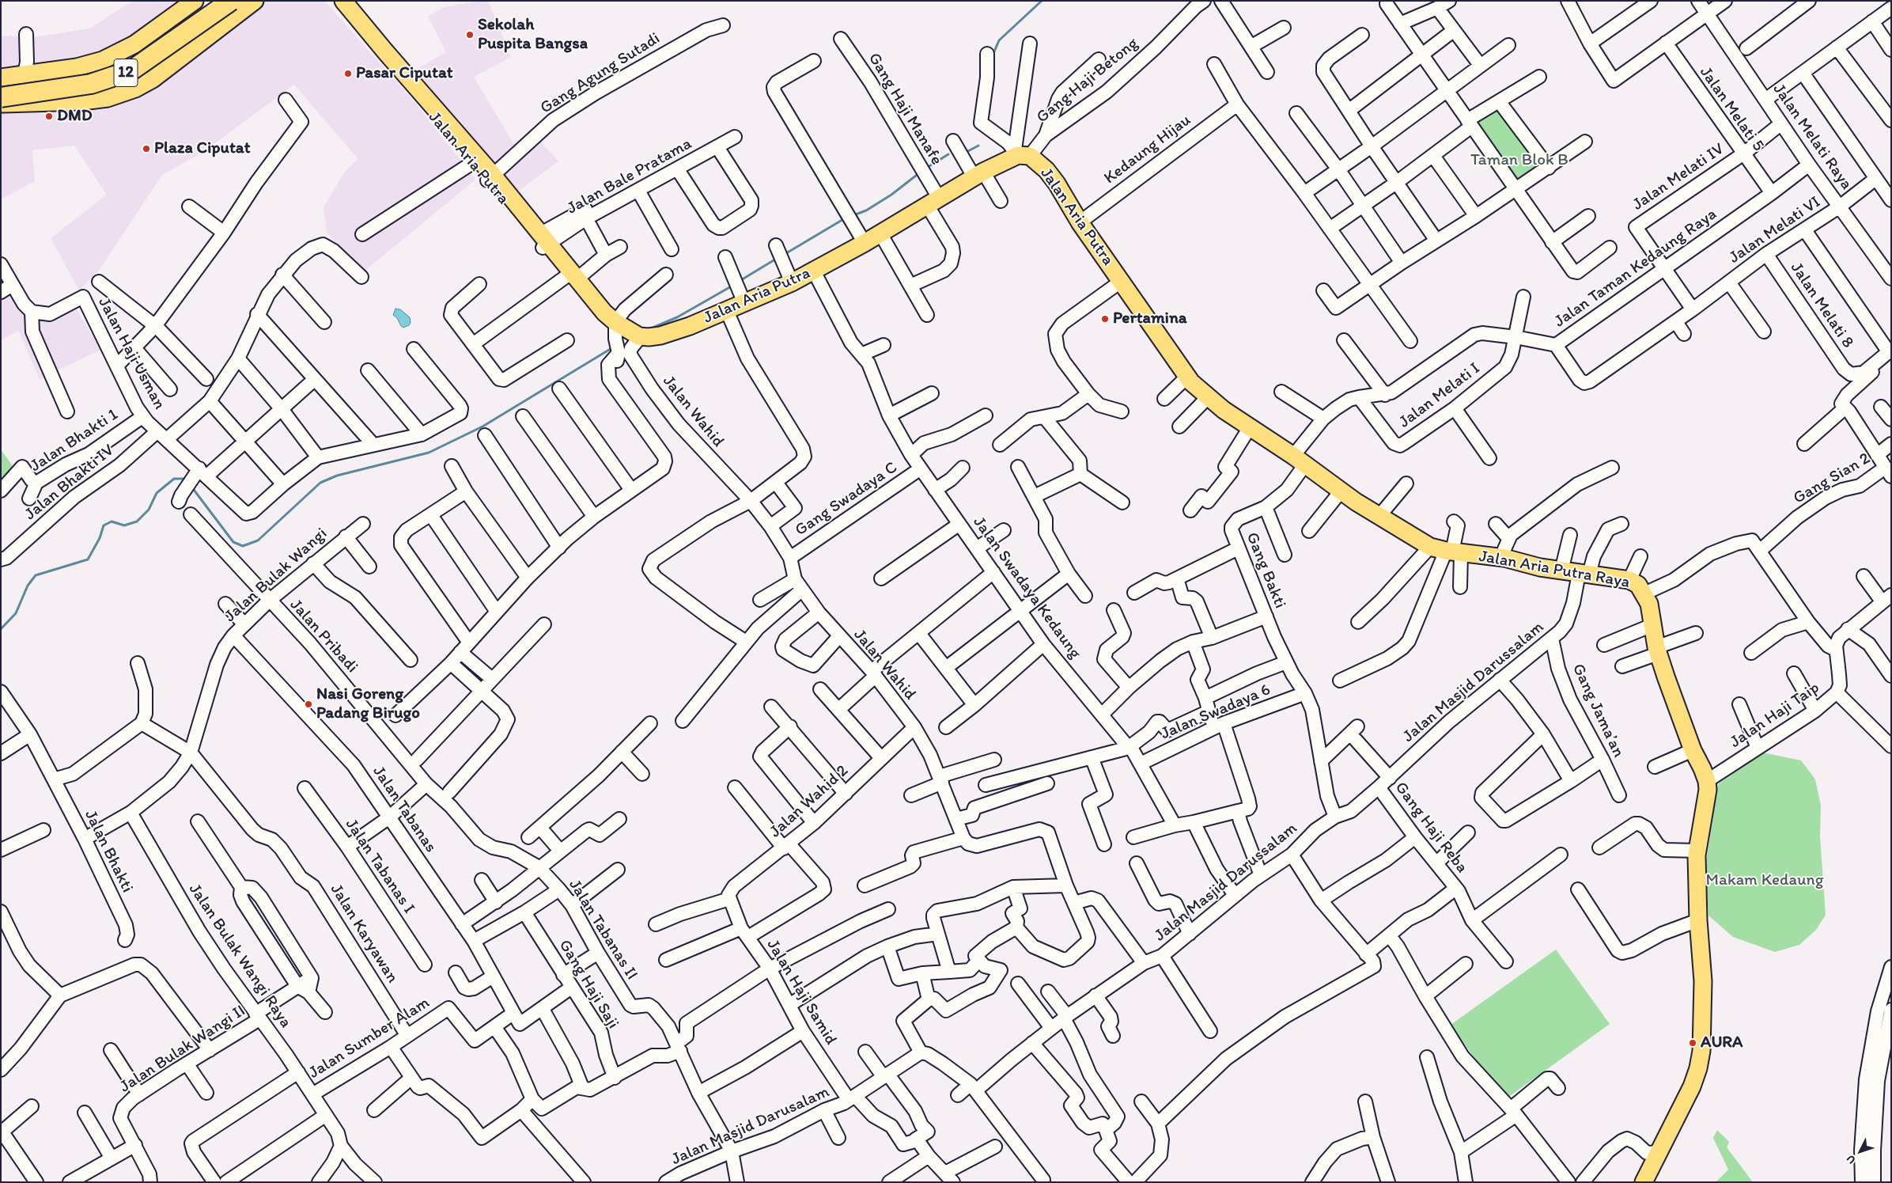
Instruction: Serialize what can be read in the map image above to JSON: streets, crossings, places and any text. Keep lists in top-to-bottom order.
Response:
{
  "streets": {
    "highway": ["12"],
    "main road": ["Jalan Aria Putra", "Jalan Aria Putra Raya"],
    "street": [
      "Gang Agung Sutadi",
      "Gang Haji Betong",
      "Gang Haji Manafe",
      "Jalan Melati 5",
      "Jalan Melati Raya",
      "Kedaung Hijau",
      "Jalan Bale Pratama",
      "Jalan Melati IV",
      "Jalan Melati VI",
      "Jalan Taman Kedaung Raya",
      "Jalan Melati 8",
      "Jalan Haji Usman",
      "Jalan Melati I",
      "Jalan Wahid",
      "Jalan Bhakti 1",
      "Gang Sian 2",
      "Jalan Bhakti IV",
      "Gang Swadaya C",
      "Gang Bakti",
      "Jalan Bulak Wangi",
      "Jalan Swadaya Kedaung",
      "Jalan Pribadi",
      "Jalan Masjid Darussalam",
      "Gang Jama’an",
      "Jalan Swadaya 6",
      "Jalan Haji Taip",
      "Jalan Wahid 2",
      "Jalan Tabanas",
      "Gang Haji Reba",
      "Jalan Bhakti",
      "Jalan Tabanas I",
      "Jalan Tabanas II",
      "Jalan Karyawan",
      "Jalan Bulak Wangi Raya",
      "Gang Haji Saji",
      "Jalan Haji Samid",
      "Jalan Sumber Alam",
      "Jalan Bulak Wangi II",
      "Jalan Masjid Darusalam"
    ]
  },
  "crossings": [
    ["Gang Agung Sutadi", "Jalan Aria Putra"],
    ["Gang Haji Betong", "Jalan Aria Putra"],
    ["Gang Haji Manafe", "Jalan Aria Putra"],
    ["Jalan Melati 5", "Jalan Melati IV"],
    ["Jalan Melati 5", "Jalan Taman Kedaung Raya"],
    ["Jalan Melati Raya", "Jalan Melati IV"],
    ["Jalan Melati Raya", "Jalan Melati VI"],
    ["Jalan Melati Raya", "Jalan Taman Kedaung Raya"],
    ["Kedaung Hijau", "Jalan Aria Putra"],
    ["Jalan Aria Putra", "Jalan Bale Pratama"],
    ["Jalan Aria Putra", "Jalan Wahid"],
    ["Jalan Aria Putra", "Jalan Aria Putra Raya"],
    ["Jalan Aria Putra", "Jalan Swadaya Kedaung"],
    ["Jalan Melati IV", "Jalan Taman Kedaung Raya"],
    ["Jalan Melati VI", "Jalan Taman Kedaung Raya"],
    ["Jalan Melati VI", "Jalan Melati 8"],
    ["Jalan Taman Kedaung Raya", "Jalan Melati I"],
    ["Jalan Taman Kedaung Raya", "Jalan Aria Putra Raya"],
    ["Jalan Taman Kedaung Raya", "Gang Bakti"],
    ["Jalan Haji Usman", "Jalan Bhakti 1"],
    ["Jalan Haji Usman", "Jalan Bhakti IV"],
    ["Jalan Wahid", "Gang Swadaya C"],
    ["Jalan Wahid", "Jalan Wahid 2"],
    ["Gang Swadaya C", "Jalan Swadaya Kedaung"],
    ["Jalan Aria Putra Raya", "Gang Bakti"],
    ["Jalan Aria Putra Raya", "Jalan Masjid Darussalam"],
    ["Jalan Aria Putra Raya", "Jalan Haji Taip"],
    ["Gang Bakti", "Jalan Masjid Darussalam"],
    ["Gang Bakti", "Jalan Swadaya 6"],
    ["Jalan Bulak Wangi", "Jalan Pribadi"],
    ["Jalan Bulak Wangi", "Jalan Tabanas"],
    ["Jalan Bulak Wangi", "Jalan Bhakti"],
    ["Jalan Bulak Wangi", "Jalan Karyawan"],
    ["Jalan Bulak Wangi", "Jalan Bulak Wangi Raya"],
    ["Jalan Swadaya Kedaung", "Jalan Swadaya 6"],
    ["Jalan Pribadi", "Jalan Tabanas II"],
    ["Jalan Masjid Darussalam", "Gang Jama’an"],
    ["Jalan Masjid Darussalam", "Gang Haji Reba"],
    ["Jalan Wahid 2", "Jalan Haji Samid"],
    ["Jalan Tabanas", "Jalan Sumber Alam"],
    ["Jalan Karyawan", "Jalan Sumber Alam"],
    ["Jalan Bulak Wangi Raya", "Jalan Sumber Alam"],
    ["Jalan Bulak Wangi Raya", "Jalan Bulak Wangi II"],
    ["Gang Haji Saji", "Jalan Sumber Alam"],
    ["Jalan Haji Samid", "Jalan Masjid Darusalam"]
  ],
  "parks": ["Taman Blok B", "Makam Kedaung"],
  "places": [
    "Sekolah Puspita Bangsa",
    "Pasar Ciputat",
    "DMD",
    "Plaza Ciputat",
    "Pertamina",
    "Nasi Goreng Padang Birugo",
    "AURA"
  ],
  "north": "bottom left"
}
